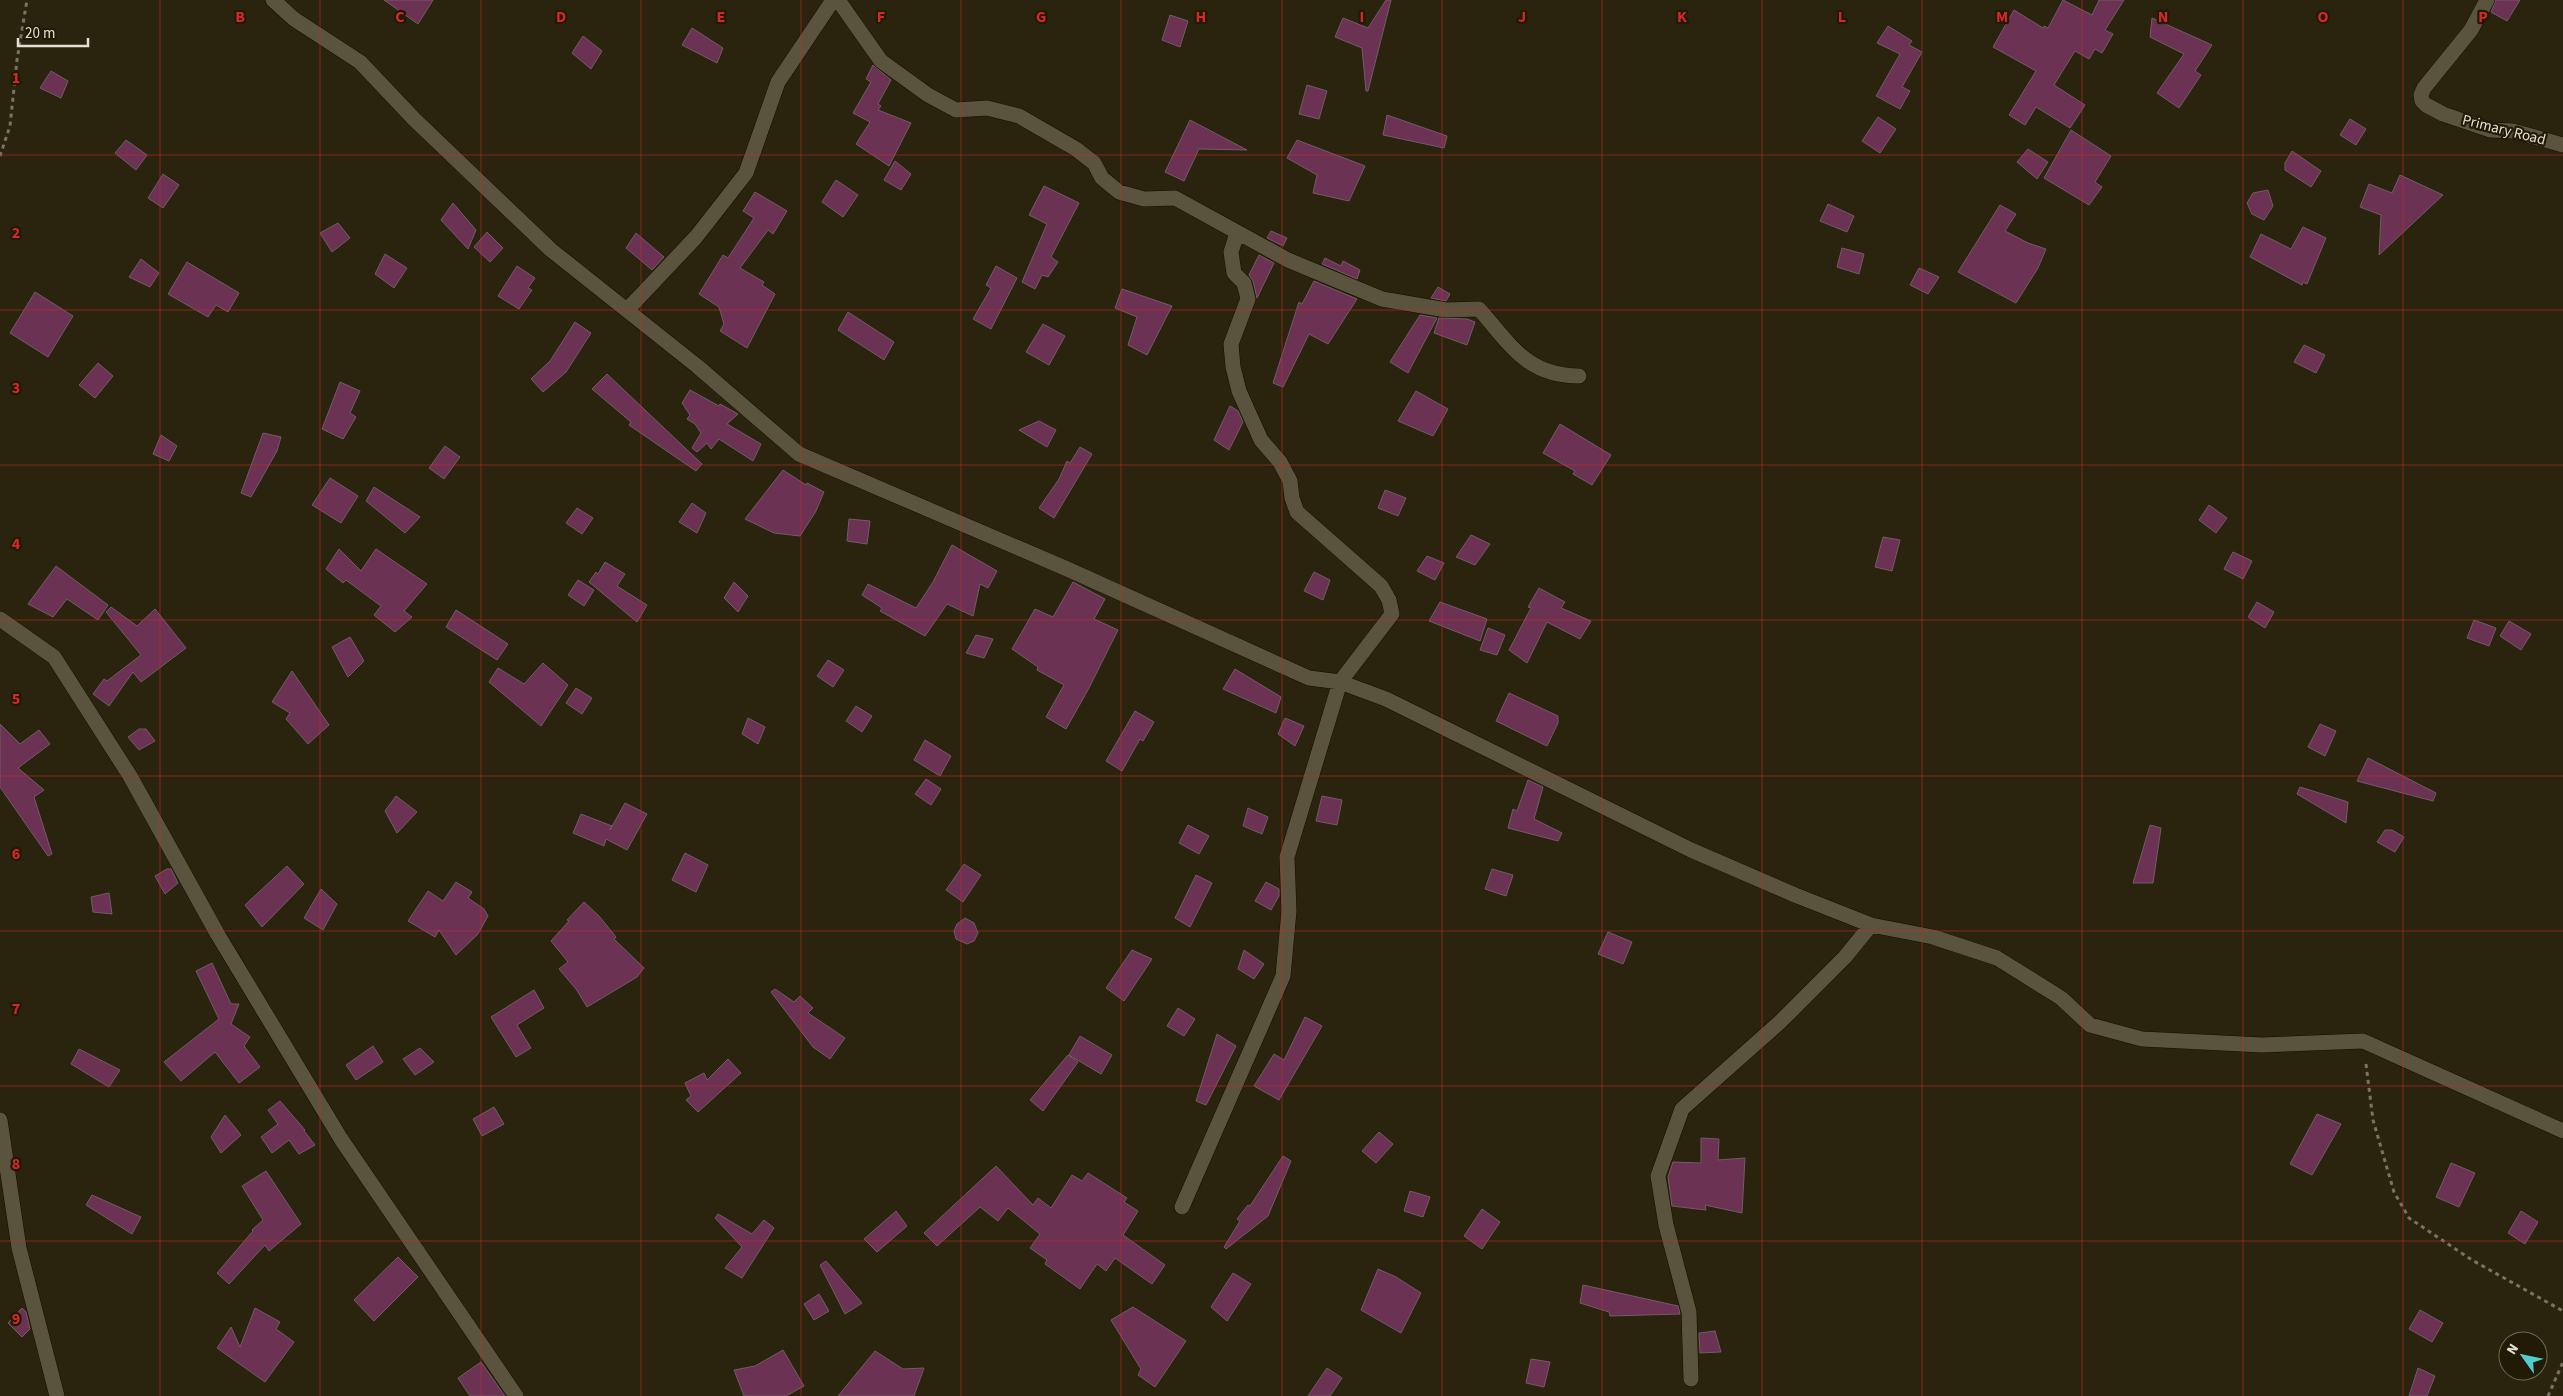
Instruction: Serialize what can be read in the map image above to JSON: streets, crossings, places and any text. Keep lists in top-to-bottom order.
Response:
{
  "streets": {
    "street": ["Primary Road"]
  },
  "scale_bar": "20 m",
  "north": "top left",
  "grid": {
    "columns": [
      "B",
      "C",
      "D",
      "E",
      "F",
      "G",
      "H",
      "I",
      "J",
      "K",
      "L",
      "M",
      "N",
      "O",
      "P"
    ],
    "rows": [
      "1",
      "2",
      "3",
      "4",
      "5",
      "6",
      "7",
      "8",
      "9"
    ]
  }
}
